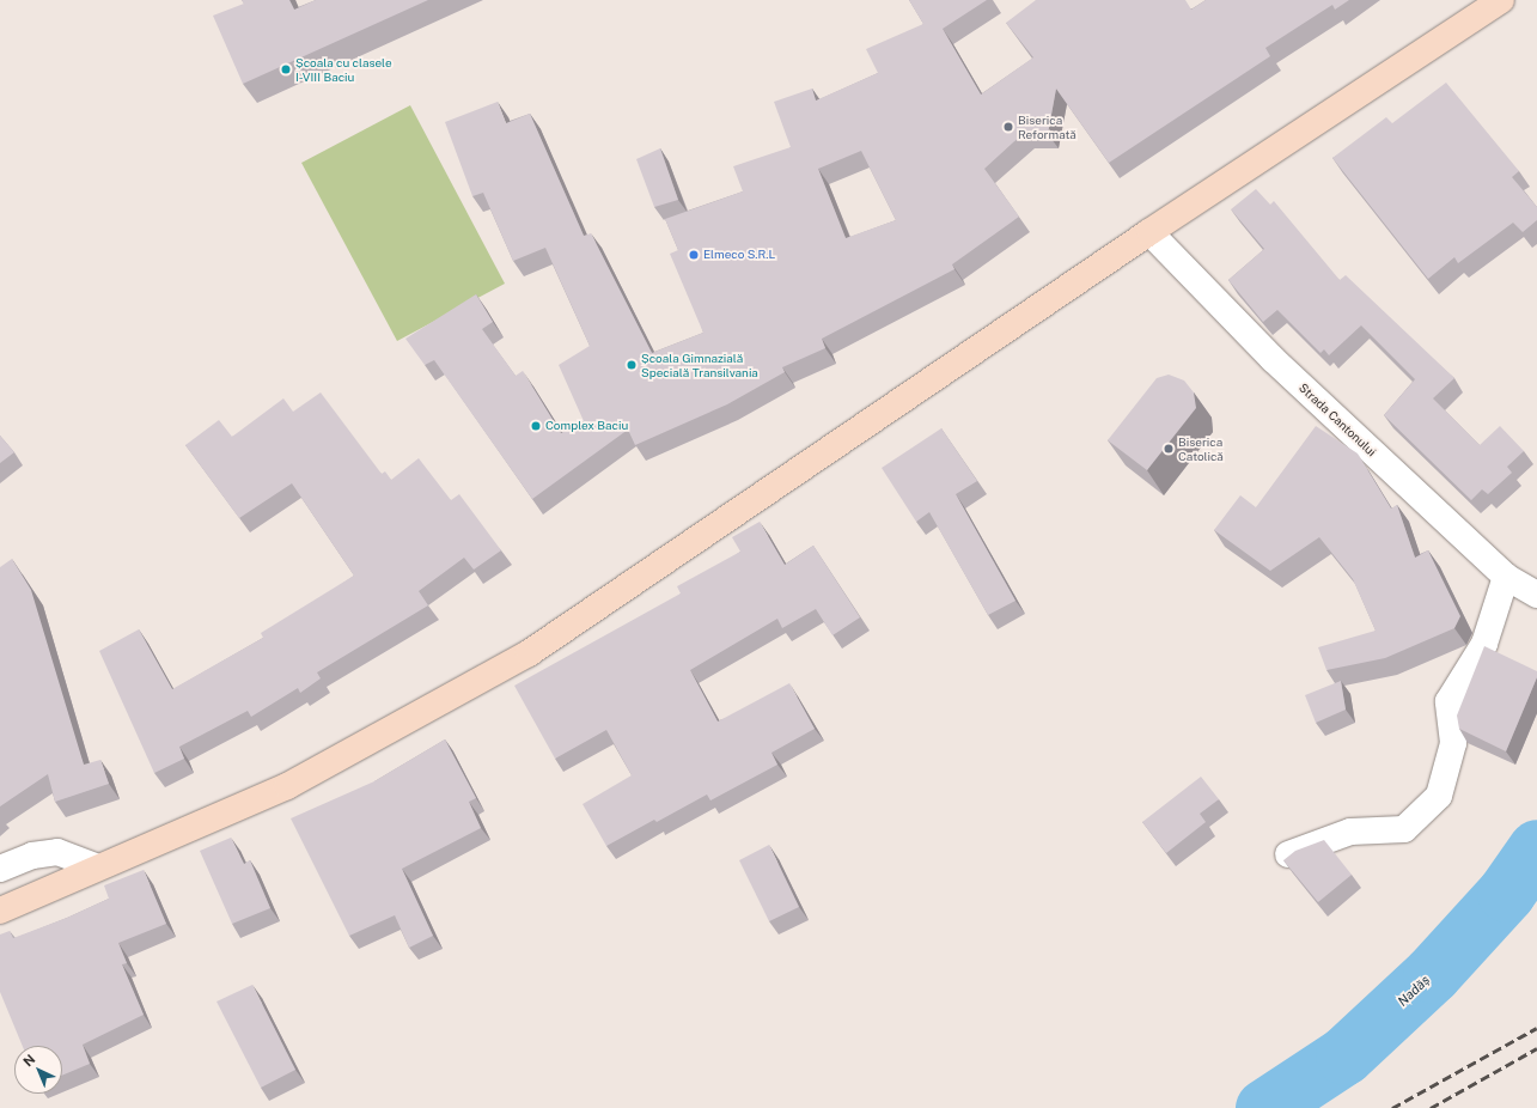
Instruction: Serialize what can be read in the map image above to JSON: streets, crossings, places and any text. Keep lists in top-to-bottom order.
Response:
{
  "streets": {
    "street": ["Strada Cantonului"]
  },
  "water": ["Nadăș"],
  "places": [
    "Școala cu clasele I-VIII Baciu",
    "Biserica Reformată",
    "Elmeco S.R.L",
    "Școala Gimnazială Specială Transilvania",
    "Complex Baciu",
    "Biserica Catolică"
  ],
  "north": "top left"
}
